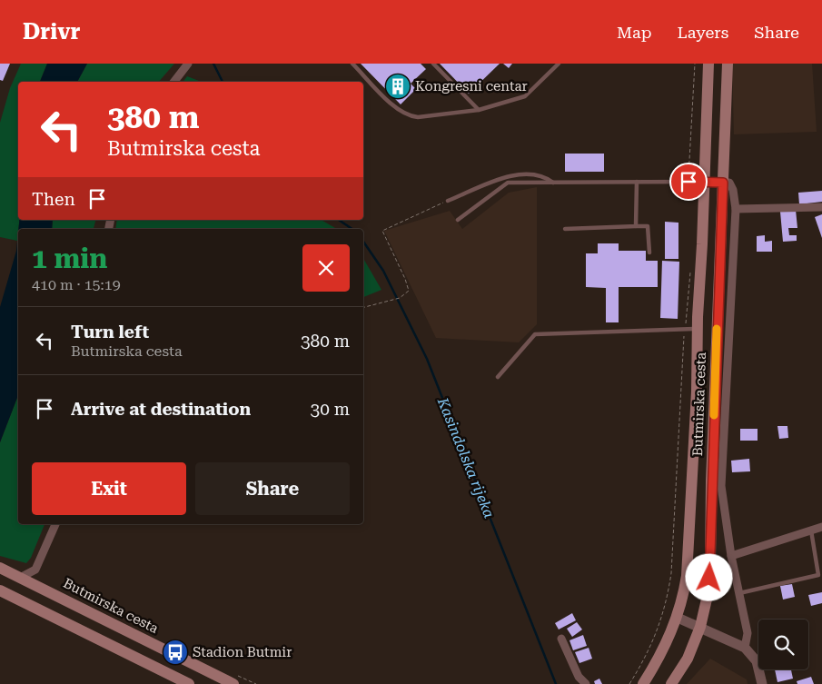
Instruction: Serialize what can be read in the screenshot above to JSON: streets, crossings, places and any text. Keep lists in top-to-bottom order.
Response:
{
  "streets": {
    "main road": ["Butmirska cesta"]
  },
  "water": ["Kasindolska rijeka"],
  "places": {
    "building": ["Kongresni centar"],
    "bus stop": ["Stadion Butmir"]
  },
  "page": {
    "header": "Drivr",
    "nav": ["Map", "Layers", "Share"],
    "turn": ["380 m", "Butmirska cesta"],
    "then": "Then",
    "heading": ["1 min", "410 m · 15:19"],
    "list": [
      {
        "name": "Turn left",
        "note": "Butmirska cesta",
        "value": "380 m"
      },
      {
        "name": "Arrive at destination",
        "value": "30 m"
      }
    ],
    "buttons": ["Exit", "Share"]
  }
}
